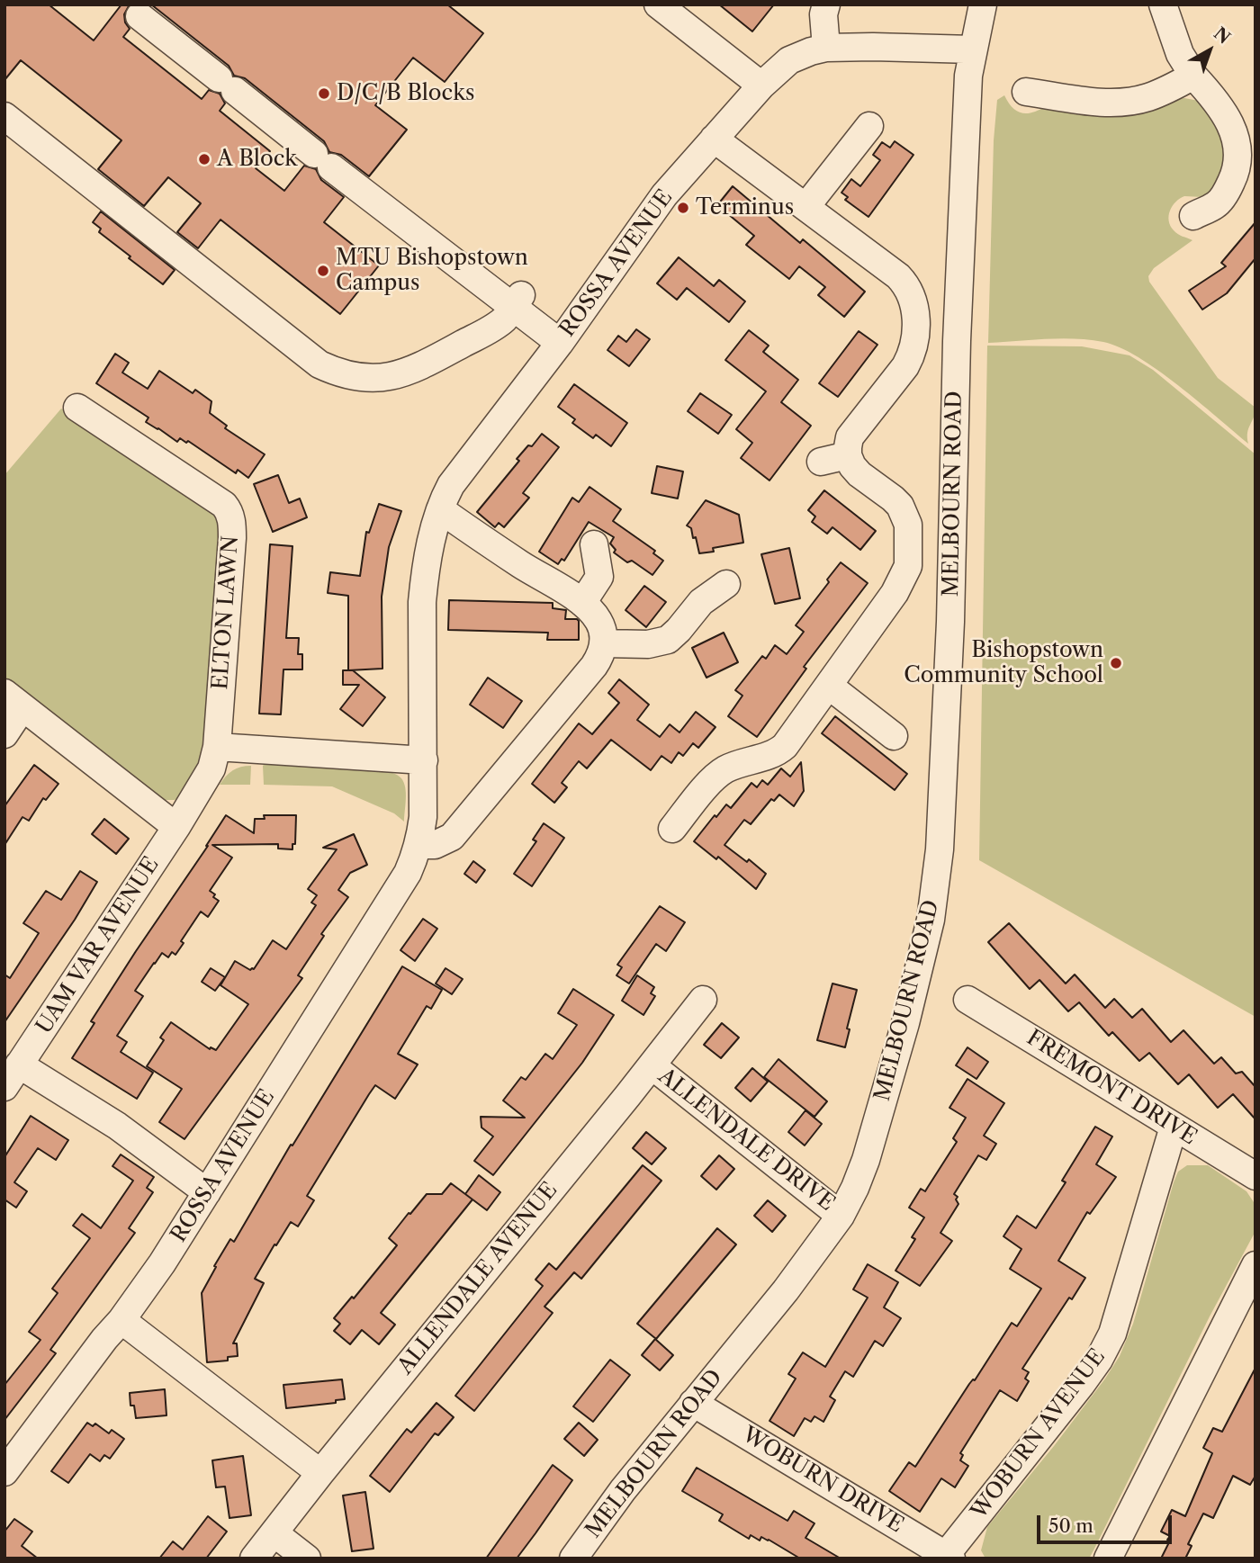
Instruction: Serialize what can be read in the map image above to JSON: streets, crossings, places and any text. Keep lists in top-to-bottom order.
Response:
{
  "streets": {
    "street": [
      "ROSSA AVENUE",
      "MELBOURN ROAD",
      "ELTON LAWN",
      "UAM VAR AVENUE",
      "FREMONT DRIVE",
      "ALLENDALE DRIVE",
      "ALLENDALE AVENUE",
      "WOBURN AVENUE",
      "WOBURN DRIVE"
    ]
  },
  "crossings": [
    ["ROSSA AVENUE", "MELBOURN ROAD"],
    ["ROSSA AVENUE", "UAM VAR AVENUE"],
    ["MELBOURN ROAD", "ALLENDALE DRIVE"],
    ["MELBOURN ROAD", "WOBURN DRIVE"],
    ["ELTON LAWN", "UAM VAR AVENUE"],
    ["FREMONT DRIVE", "WOBURN AVENUE"],
    ["ALLENDALE DRIVE", "ALLENDALE AVENUE"],
    ["WOBURN AVENUE", "WOBURN DRIVE"]
  ],
  "places": [
    "D/C/B Blocks",
    "A Block",
    "Terminus",
    "MTU Bishopstown Campus",
    "Bishopstown Community School"
  ],
  "scale_bar": "50 m",
  "north": "top right"
}
